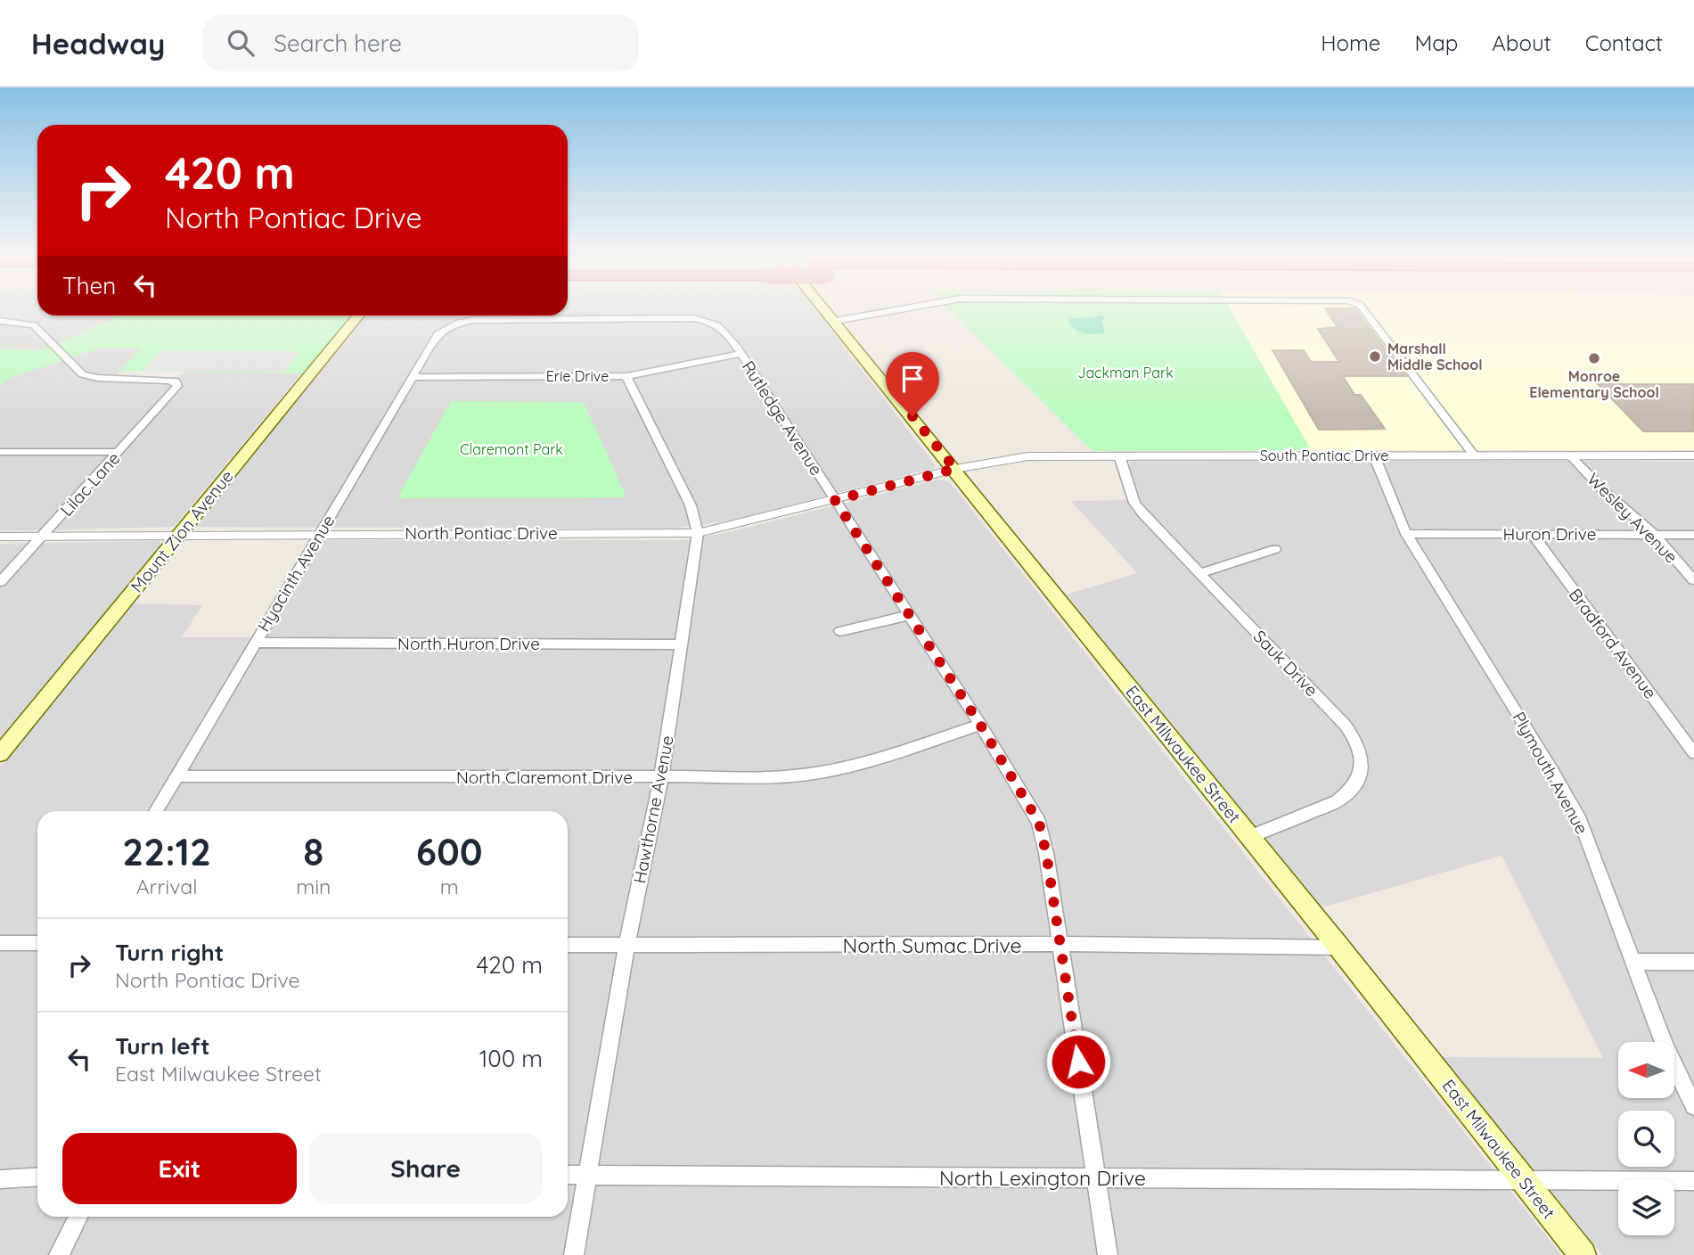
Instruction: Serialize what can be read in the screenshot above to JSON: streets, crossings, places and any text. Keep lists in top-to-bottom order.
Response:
{
  "streets": {
    "main road": ["Mount Zion Avenue", "East Milwaukee Street"],
    "street": [
      "Erie Drive",
      "Rutledge Avenue",
      "South Pontiac Drive",
      "Lilac Lane",
      "Wesley Avenue",
      "North Pontiac Drive",
      "Huron Drive",
      "Hyacinth Avenue",
      "North Huron Drive",
      "Bradford Avenue",
      "Sauk Drive",
      "Plymouth Avenue",
      "North Claremont Drive",
      "Hawthorne Avenue",
      "North Sumac Drive",
      "North Lexington Drive"
    ]
  },
  "crossings": [
    ["Erie Drive", "Rutledge Avenue"],
    ["Erie Drive", "Hyacinth Avenue"],
    ["Erie Drive", "Hawthorne Avenue"],
    ["Rutledge Avenue", "North Pontiac Drive"],
    ["Rutledge Avenue", "Hyacinth Avenue"],
    ["Rutledge Avenue", "North Claremont Drive"],
    ["Rutledge Avenue", "North Sumac Drive"],
    ["Rutledge Avenue", "North Lexington Drive"],
    ["South Pontiac Drive", "Wesley Avenue"],
    ["South Pontiac Drive", "North Pontiac Drive"],
    ["South Pontiac Drive", "Sauk Drive"],
    ["South Pontiac Drive", "East Milwaukee Street"],
    ["South Pontiac Drive", "Plymouth Avenue"],
    ["Lilac Lane", "North Pontiac Drive"],
    ["Wesley Avenue", "Huron Drive"],
    ["Mount Zion Avenue", "North Pontiac Drive"],
    ["North Pontiac Drive", "Hyacinth Avenue"],
    ["North Pontiac Drive", "East Milwaukee Street"],
    ["North Pontiac Drive", "Hawthorne Avenue"],
    ["Huron Drive", "Bradford Avenue"],
    ["Huron Drive", "Plymouth Avenue"],
    ["Hyacinth Avenue", "North Huron Drive"],
    ["Hyacinth Avenue", "North Claremont Drive"],
    ["North Huron Drive", "Hawthorne Avenue"],
    ["Sauk Drive", "East Milwaukee Street"],
    ["East Milwaukee Street", "North Sumac Drive"],
    ["East Milwaukee Street", "North Lexington Drive"],
    ["North Claremont Drive", "Hawthorne Avenue"],
    ["Hawthorne Avenue", "North Sumac Drive"],
    ["Hawthorne Avenue", "North Lexington Drive"]
  ],
  "parks": ["Jackman Park", "Claremont Park"],
  "places": ["Marshall Middle School", "Monroe Elementary School"],
  "north": "left",
  "page": {
    "header": "Headway",
    "search": "Search here",
    "nav": [
      "Home",
      "Map",
      "About",
      "Contact"
    ],
    "turn": ["420 m", "North Pontiac Drive"],
    "then": "Then",
    "eta": [
      "22:12",
      "Arrival",
      "8",
      "min",
      "600",
      "m"
    ],
    "list": [
      {
        "name": "Turn right",
        "note": "North Pontiac Drive",
        "value": "420 m"
      },
      {
        "name": "Turn left",
        "note": "East Milwaukee Street",
        "value": "100 m"
      }
    ],
    "buttons": ["Exit", "Share"]
  }
}
